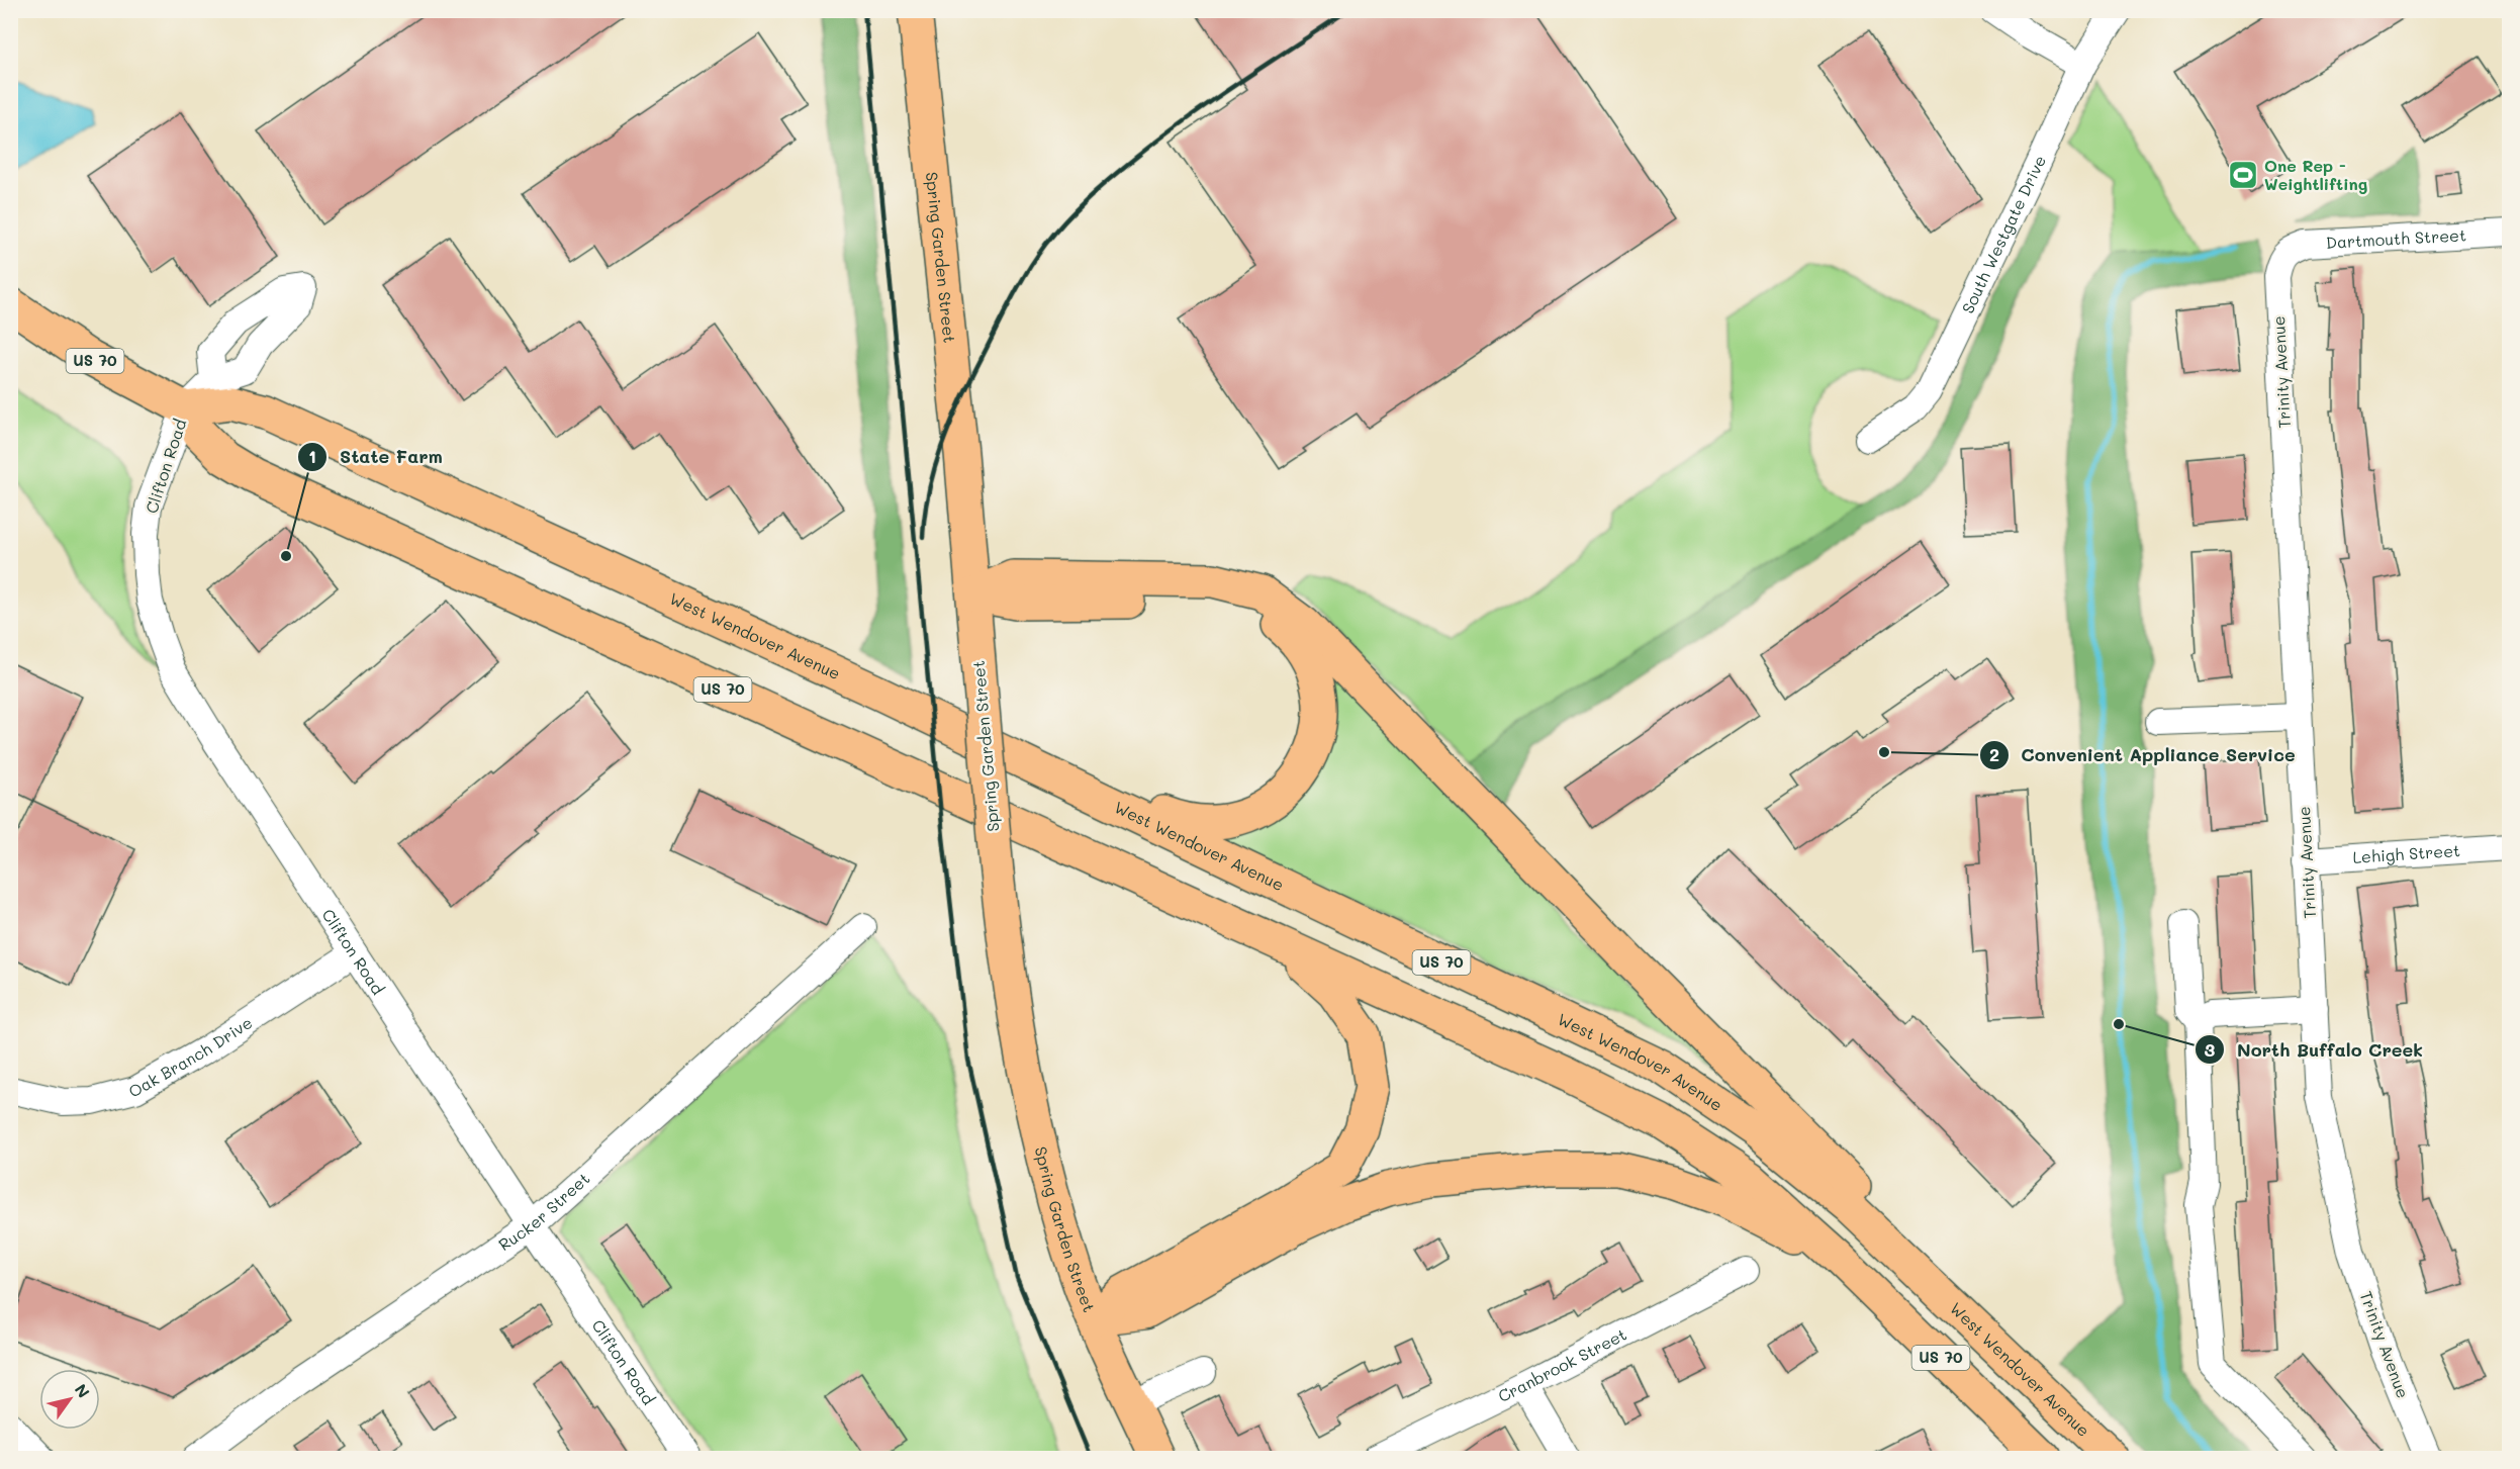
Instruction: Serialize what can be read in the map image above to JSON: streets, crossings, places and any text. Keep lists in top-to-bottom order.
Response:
{
  "streets": {
    "main road": ["Spring Garden Street", "US 70", "West Wendover Avenue"],
    "street": [
      "South Westgate Drive",
      "Dartmouth Street",
      "Trinity Avenue",
      "Clifton Road",
      "Lehigh Street",
      "Oak Branch Drive",
      "Rucker Street",
      "Cranbrook Street"
    ]
  },
  "crossings": [
    ["Dartmouth Street", "Trinity Avenue"],
    ["US 70", "Clifton Road"],
    ["US 70", "West Wendover Avenue"],
    ["Trinity Avenue", "Lehigh Street"],
    ["Clifton Road", "West Wendover Avenue"],
    ["Clifton Road", "Oak Branch Drive"],
    ["Clifton Road", "Rucker Street"]
  ],
  "places": {
    "sports": ["One Rep - Weightlifting"],
    "other": ["State Farm", "Convenient Appliance Service", "North Buffalo Creek"]
  },
  "north": "top right"
}
